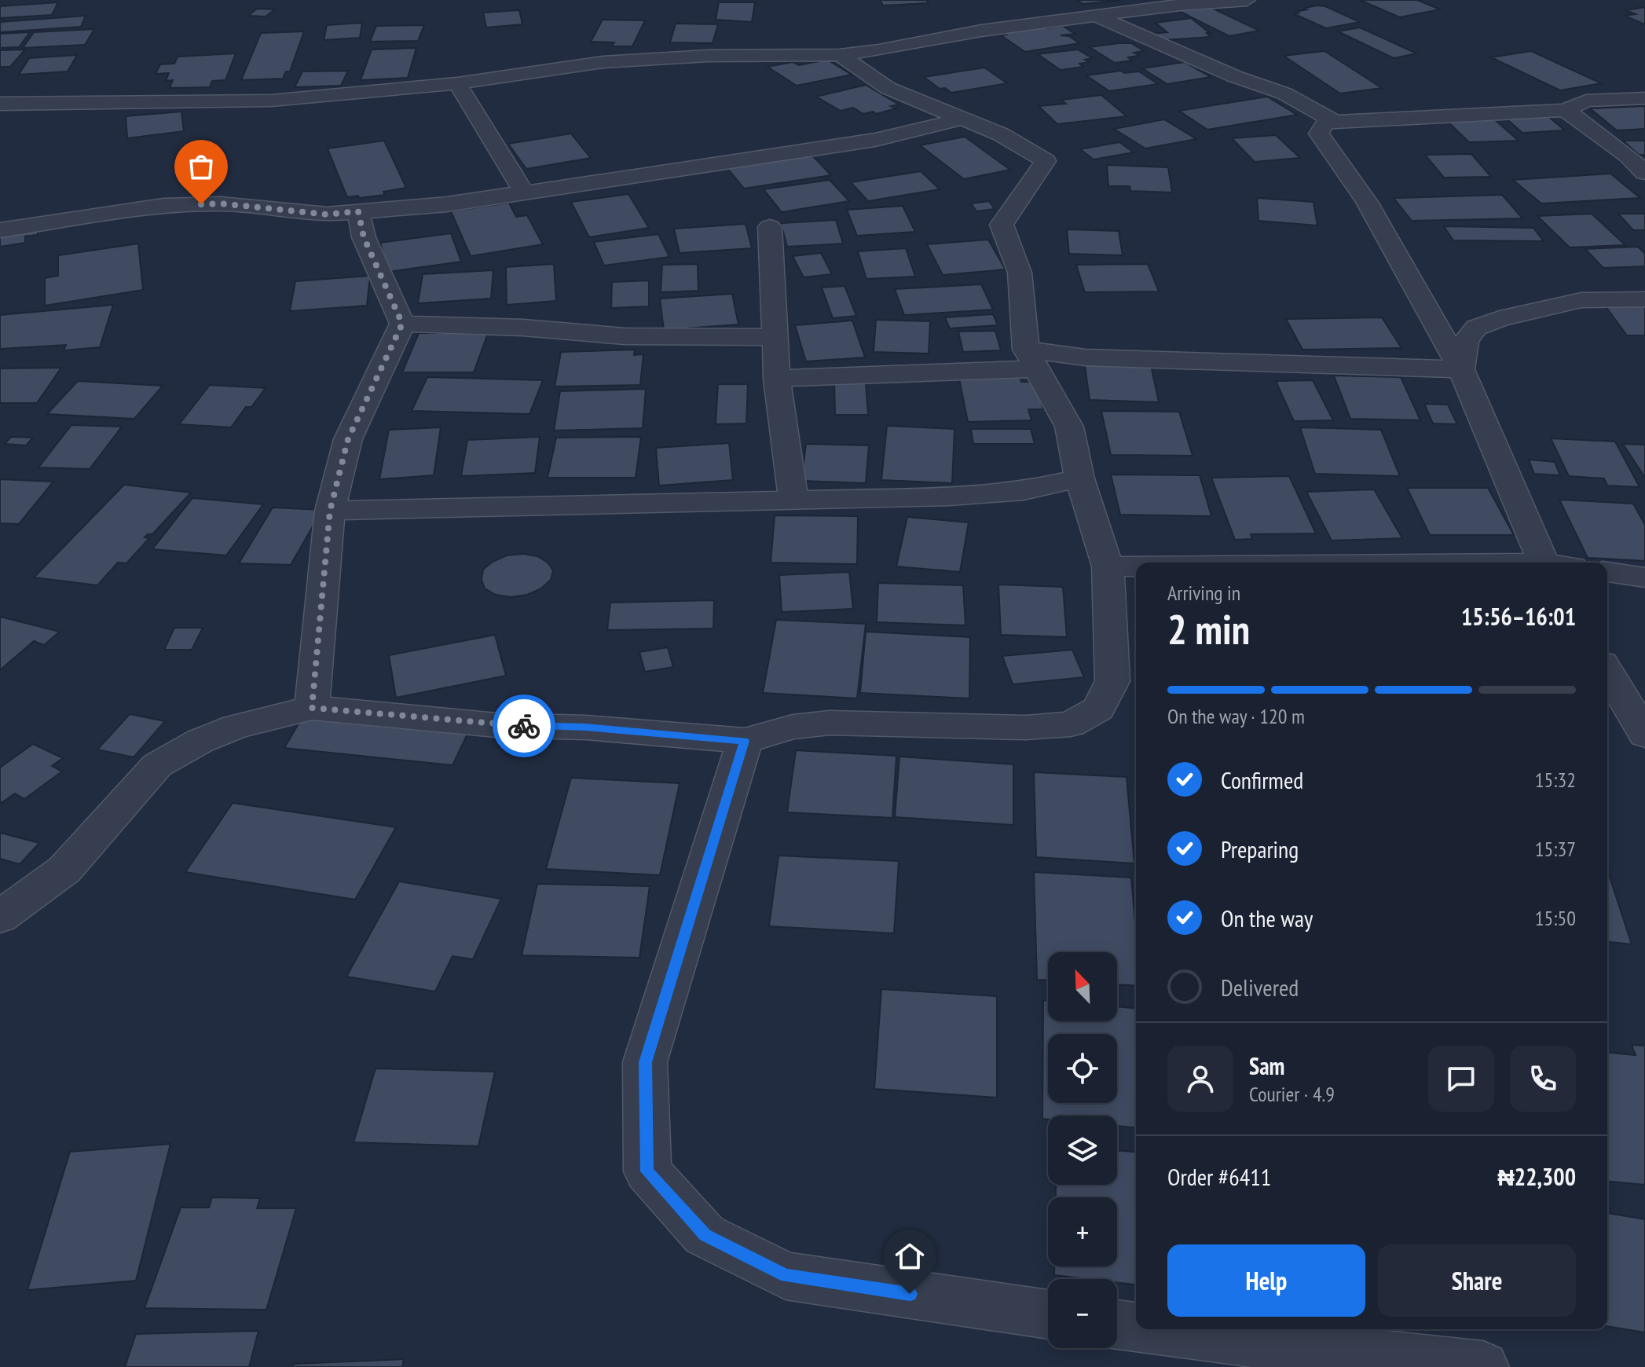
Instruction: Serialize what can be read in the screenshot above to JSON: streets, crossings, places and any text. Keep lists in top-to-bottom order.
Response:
{
  "north": "top left",
  "page": {
    "heading": ["2 min", "Arriving in", "15:56–16:01"],
    "panel": [
      "Sam",
      "Courier · 4.9",
      "Order #6411",
      "₦22,300"
    ],
    "bar": "On the way · 120 m",
    "list": [
      ["Confirmed", "15:32"],
      ["Preparing", "15:37"],
      ["On the way", "15:50"],
      "Delivered"
    ],
    "map_buttons": ["+", "−"],
    "buttons": ["Help", "Share"]
  }
}
